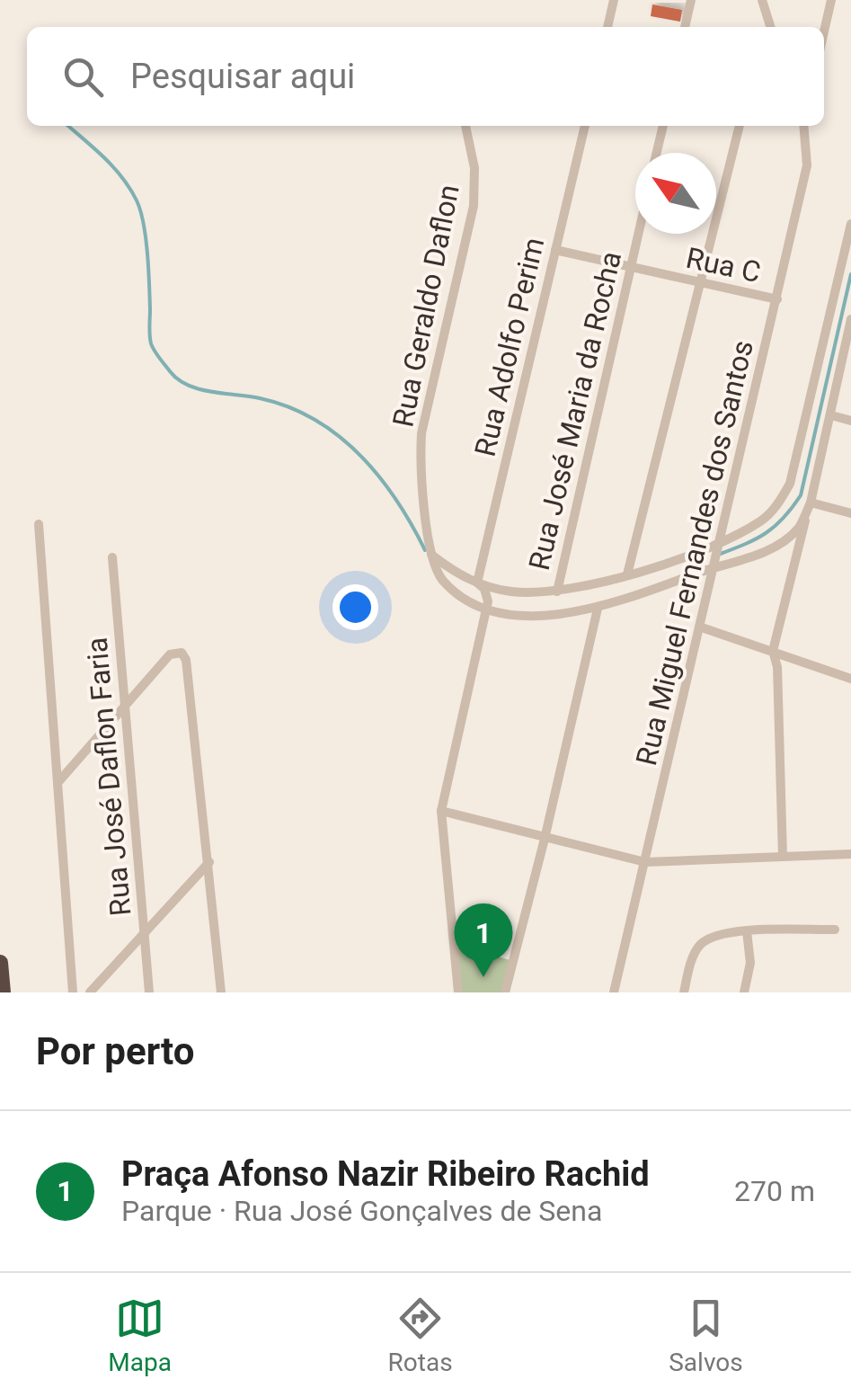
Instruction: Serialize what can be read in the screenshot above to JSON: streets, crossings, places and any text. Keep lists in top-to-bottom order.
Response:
{
  "streets": {
    "street": [
      "Rua C",
      "Rua Geraldo Daflon",
      "Rua Adolfo Perim",
      "Rua José Maria da Rocha",
      "Rua Miguel Fernandes dos Santos",
      "Rua José Daflon Faria"
    ]
  },
  "crossings": [
    ["Rua C", "Rua Adolfo Perim"],
    ["Rua C", "Rua José Maria da Rocha"],
    ["Rua C", "Rua Miguel Fernandes dos Santos"]
  ],
  "north": "top left",
  "page": {
    "search": "Pesquisar aqui",
    "pins": "1",
    "heading": "Por perto",
    "list": [
      {
        "mark": "1",
        "name": "Praça Afonso Nazir Ribeiro Rachid",
        "note": "Parque · Rua José Gonçalves de Sena",
        "value": "270 m"
      }
    ],
    "nav": ["Mapa", "Rotas", "Salvos"]
  }
}
